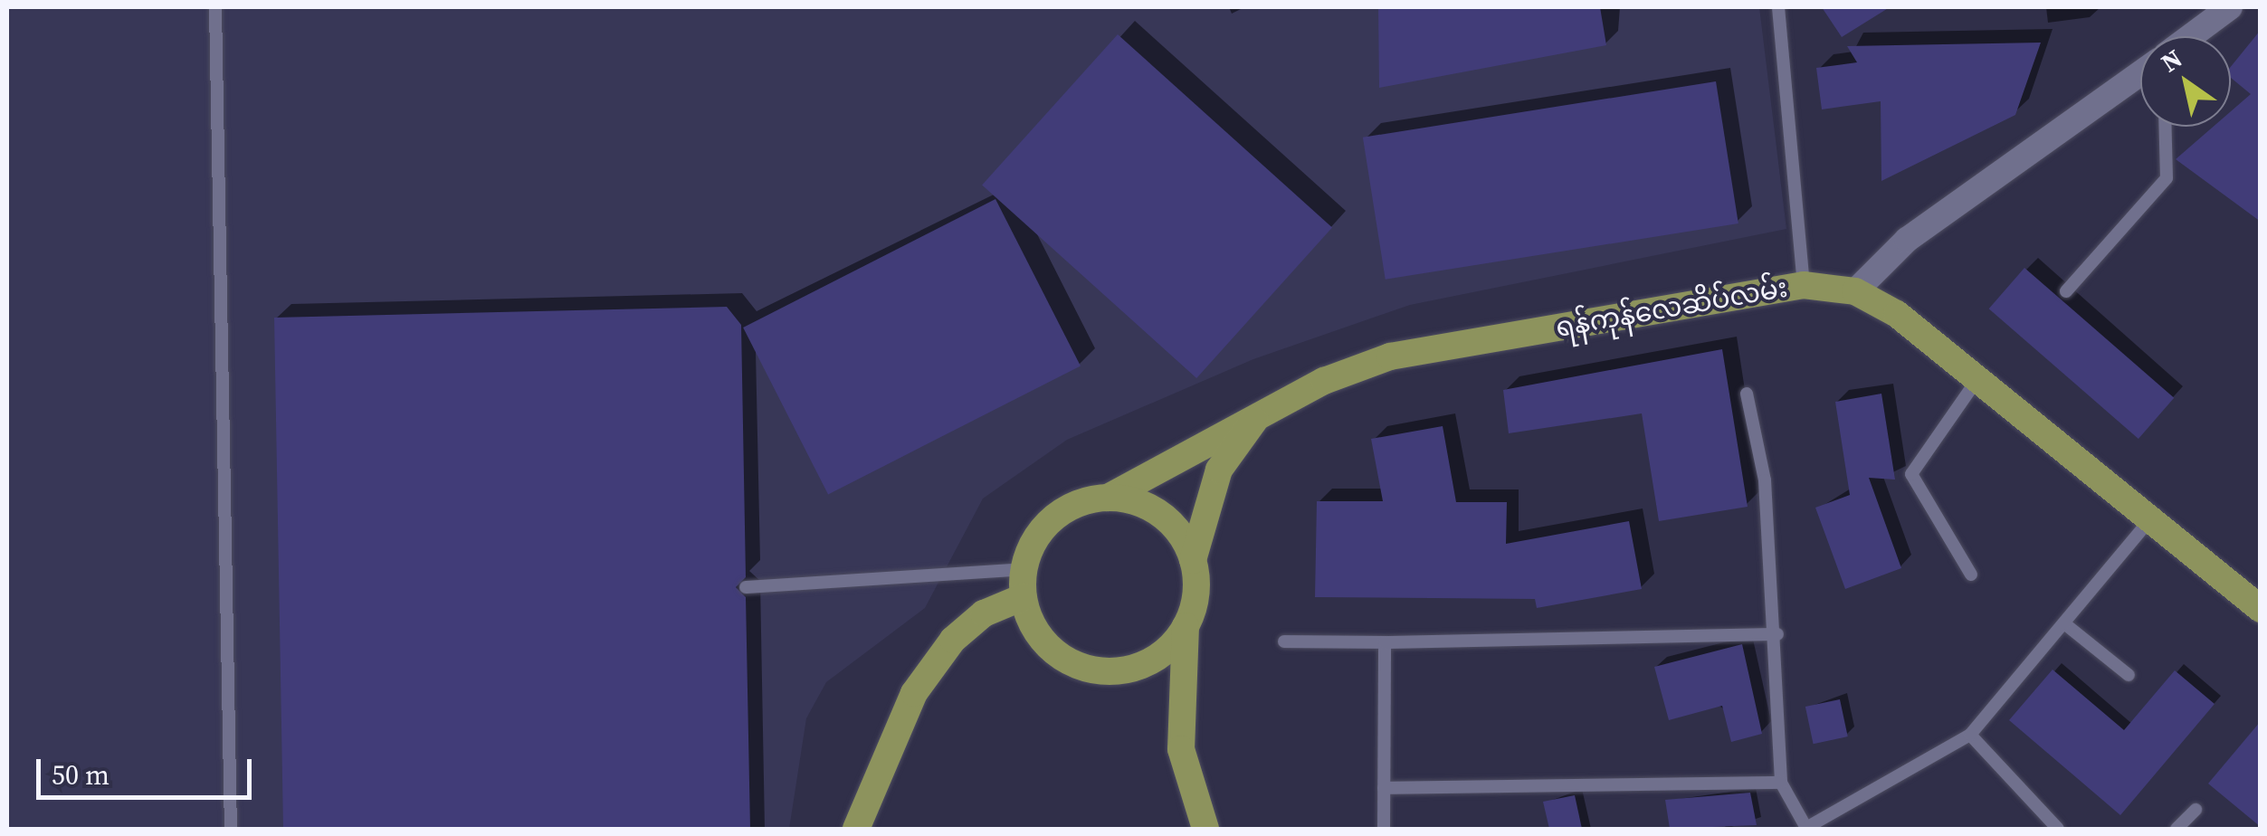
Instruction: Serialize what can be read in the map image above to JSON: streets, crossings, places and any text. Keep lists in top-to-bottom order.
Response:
{
  "streets": {
    "main road": ["ရန်ကုန်လေဆိပ်လမ်း"]
  },
  "scale_bar": "50 m",
  "north": "top left"
}
